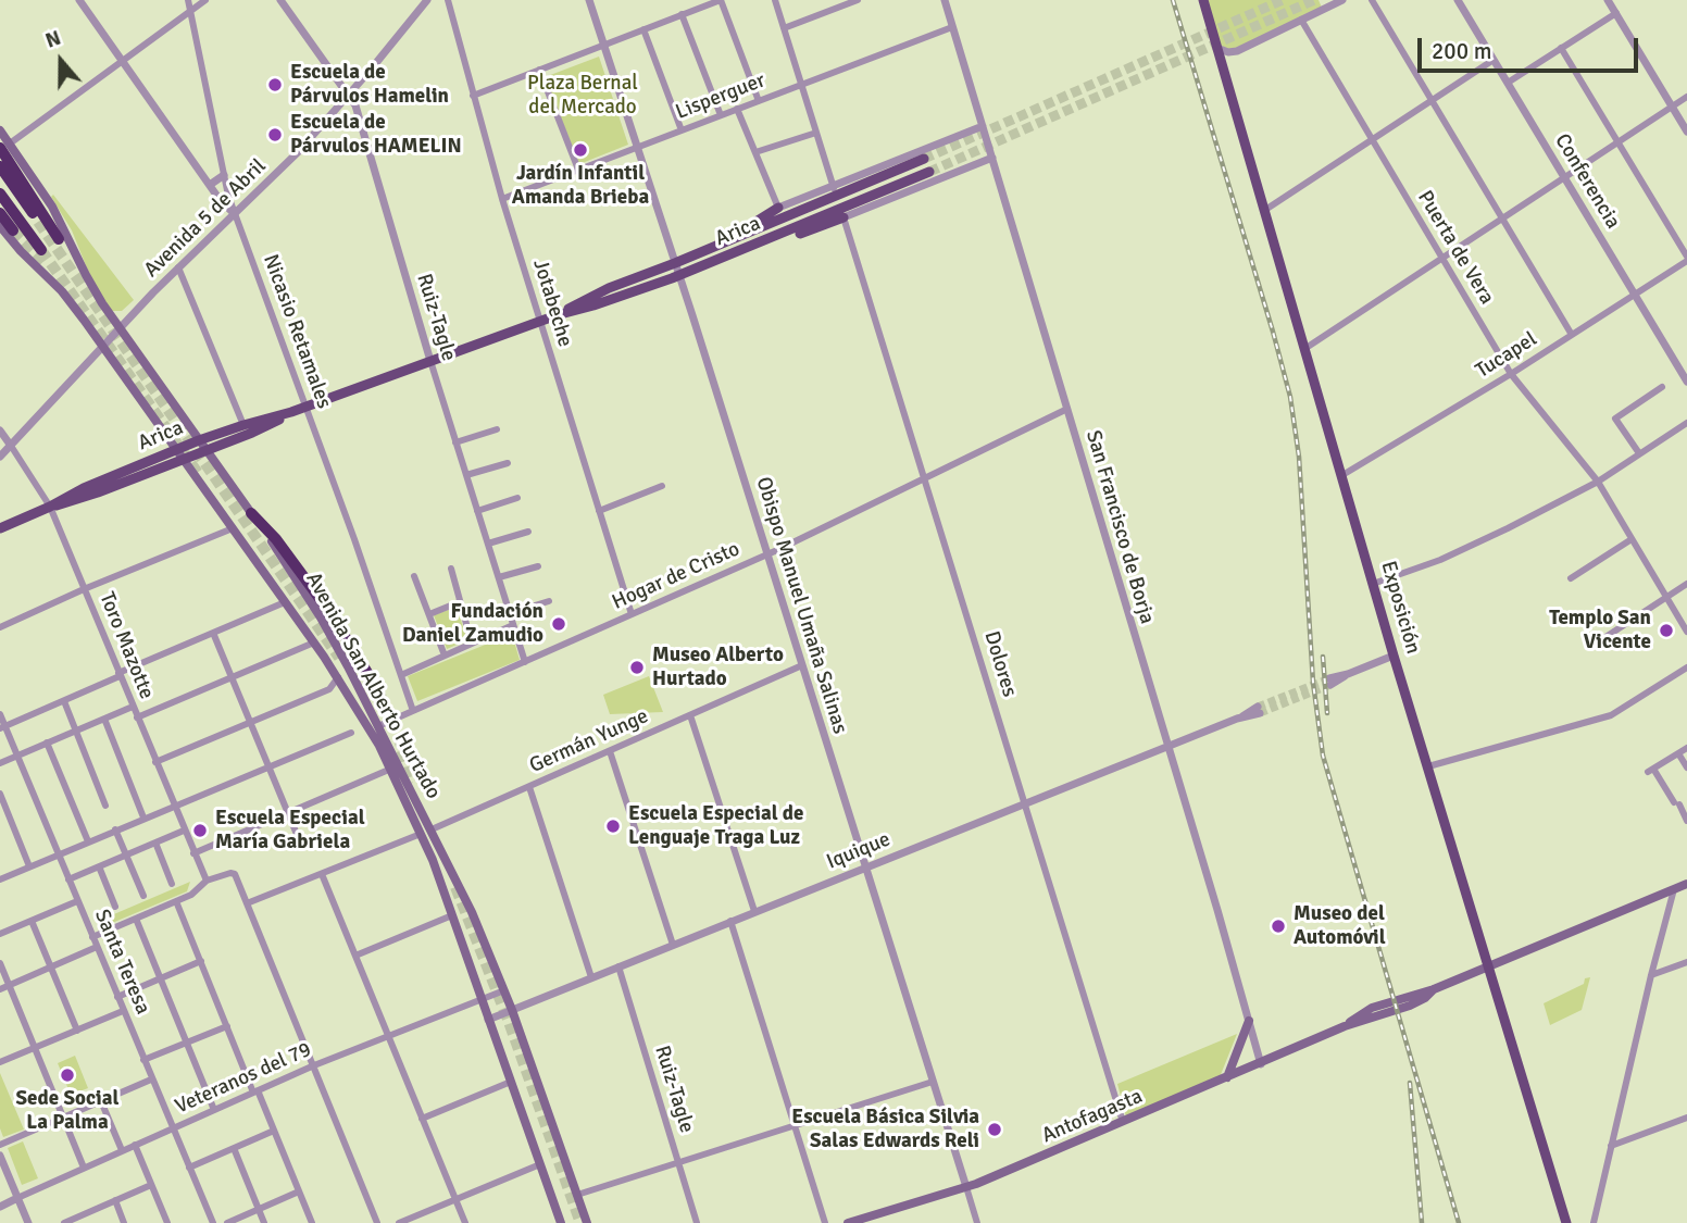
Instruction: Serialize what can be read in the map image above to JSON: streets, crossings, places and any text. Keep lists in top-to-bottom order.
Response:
{
  "streets": {
    "main road": [
      "Arica",
      "Exposición",
      "Avenida San Alberto Hurtado",
      "Antofagasta"
    ],
    "street": [
      "Lisperguer",
      "Conferencia",
      "Avenida 5 de Abril",
      "Puerta de Vera",
      "Jotabeche",
      "Ruiz-Tagle",
      "Nicasio Retamales",
      "Tucapel",
      "San Francisco de Borja",
      "Hogar de Cristo",
      "Obispo Manuel Umaña Salinas",
      "Toro Mazotte",
      "Dolores",
      "Germán Yunge",
      "Iquique",
      "Santa Teresa",
      "Veteranos del 79"
    ]
  },
  "crossings": [
    ["Lisperguer", "Jotabeche"],
    ["Lisperguer", "San Francisco de Borja"],
    ["Lisperguer", "Obispo Manuel Umaña Salinas"],
    ["Conferencia", "Tucapel"],
    ["Avenida 5 de Abril", "Ruiz-Tagle"],
    ["Avenida 5 de Abril", "Nicasio Retamales"],
    ["Avenida 5 de Abril", "Toro Mazotte"],
    ["Avenida 5 de Abril", "Avenida San Alberto Hurtado"],
    ["Arica", "Jotabeche"],
    ["Arica", "Ruiz-Tagle"],
    ["Arica", "Nicasio Retamales"],
    ["Arica", "San Francisco de Borja"],
    ["Arica", "Obispo Manuel Umaña Salinas"],
    ["Arica", "Toro Mazotte"],
    ["Arica", "Avenida San Alberto Hurtado"],
    ["Puerta de Vera", "Tucapel"],
    ["Jotabeche", "Hogar de Cristo"],
    ["Ruiz-Tagle", "Hogar de Cristo"],
    ["Ruiz-Tagle", "Iquique"],
    ["Nicasio Retamales", "Hogar de Cristo"],
    ["Tucapel", "Exposición"],
    ["San Francisco de Borja", "Hogar de Cristo"],
    ["San Francisco de Borja", "Iquique"],
    ["San Francisco de Borja", "Antofagasta"],
    ["Hogar de Cristo", "Obispo Manuel Umaña Salinas"],
    ["Hogar de Cristo", "Dolores"],
    ["Hogar de Cristo", "Avenida San Alberto Hurtado"],
    ["Obispo Manuel Umaña Salinas", "Germán Yunge"],
    ["Obispo Manuel Umaña Salinas", "Iquique"],
    ["Obispo Manuel Umaña Salinas", "Antofagasta"],
    ["Exposición", "Antofagasta"],
    ["Dolores", "Iquique"],
    ["Dolores", "Antofagasta"],
    ["Avenida San Alberto Hurtado", "Germán Yunge"],
    ["Avenida San Alberto Hurtado", "Iquique"],
    ["Avenida San Alberto Hurtado", "Veteranos del 79"],
    ["Santa Teresa", "Veteranos del 79"]
  ],
  "parks": ["Plaza Bernal del Mercado"],
  "places": [
    "Escuela de Párvulos Hamelin",
    "Escuela de Párvulos HAMELIN",
    "Jardín Infantil Amanda Brieba",
    "Fundación Daniel Zamudio",
    "Templo San Vicente",
    "Museo Alberto Hurtado",
    "Escuela Especial de Lenguaje Traga Luz",
    "Escuela Especial María Gabriela",
    "Museo del Automóvil",
    "Sede Social La Palma",
    "Escuela Básica Silvia Salas Edwards Reli"
  ],
  "scale_bar": "200 m",
  "north": "top"
}
